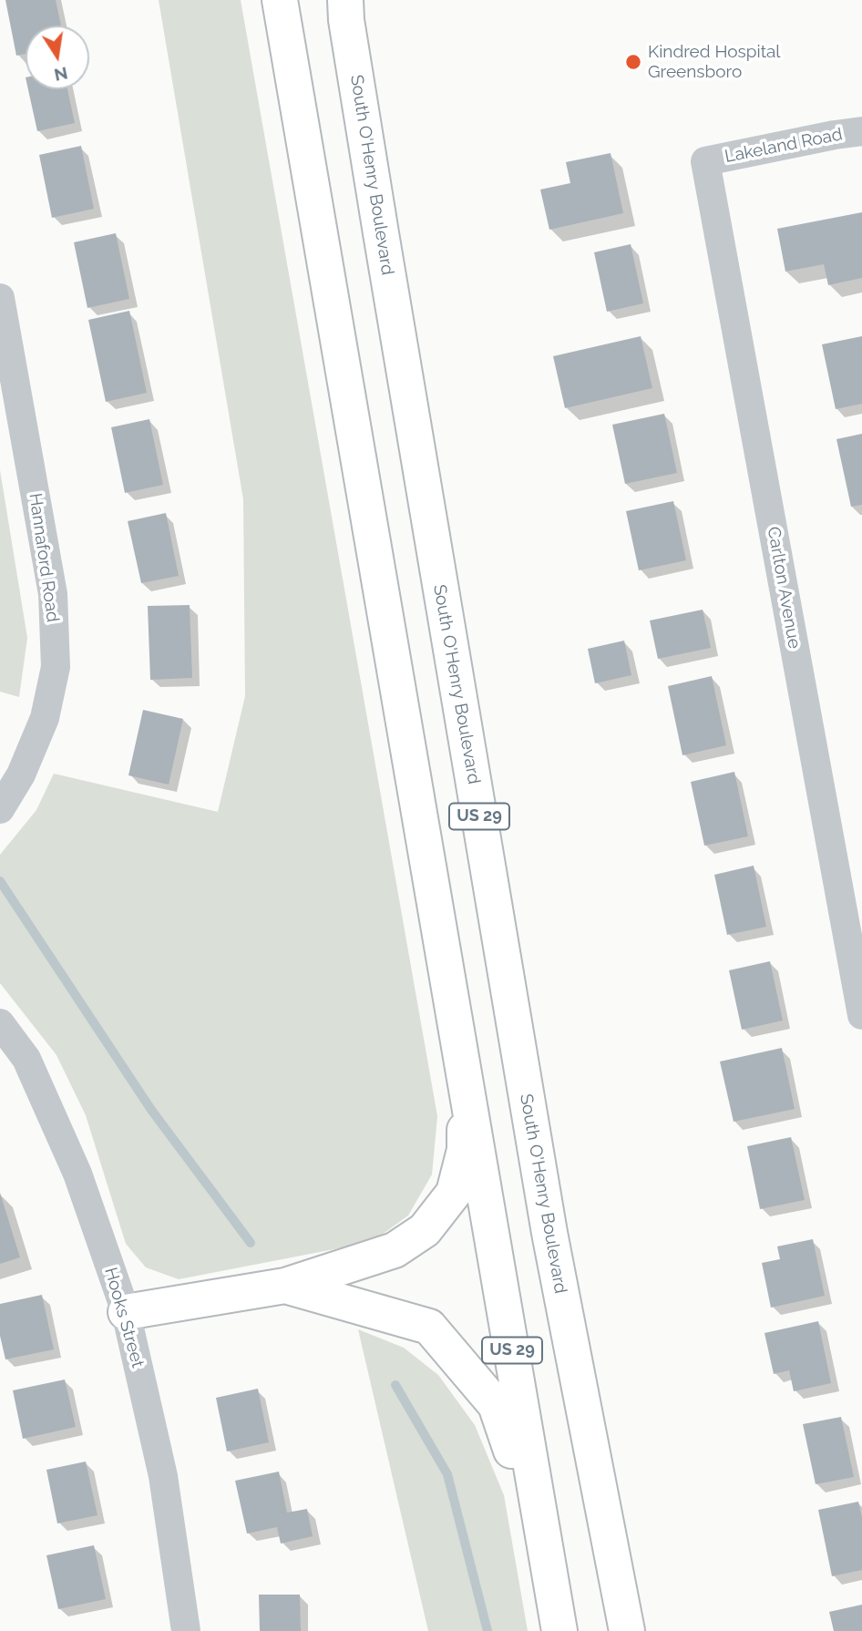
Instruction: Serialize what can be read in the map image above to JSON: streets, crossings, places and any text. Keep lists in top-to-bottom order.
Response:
{
  "streets": {
    "highway": ["South O'Henry Boulevard", "US 29"],
    "street": [
      "Lakeland Road",
      "Hannaford Road",
      "Carlton Avenue",
      "Hooks Street"
    ]
  },
  "crossings": [
    ["Lakeland Road", "Carlton Avenue"]
  ],
  "places": ["Kindred Hospital Greensboro"],
  "north": "bottom"
}
